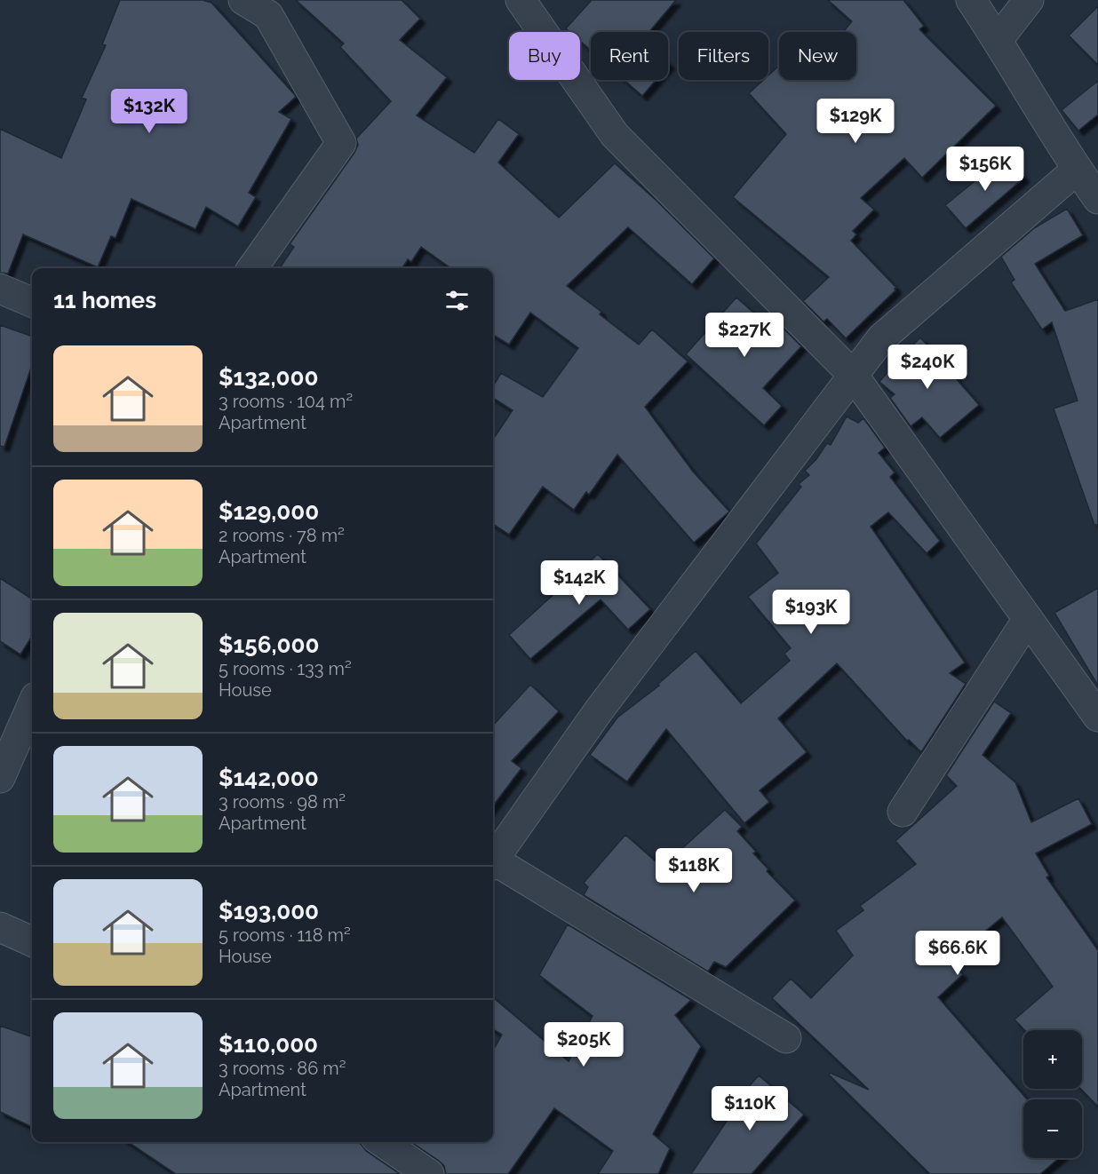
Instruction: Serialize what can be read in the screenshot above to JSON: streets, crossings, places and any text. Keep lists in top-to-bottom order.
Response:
{
  "page": {
    "chip": [
      "Buy",
      "Rent",
      "Filters",
      "New"
    ],
    "price": [
      "$132K",
      "$129K",
      "$156K",
      "$227K",
      "$240K",
      "$142K",
      "$193K",
      "$118K",
      "$66.6K",
      "$205K",
      "$110K"
    ],
    "heading": "11 homes",
    "list": [
      {
        "name": "$132,000",
        "note": "3 rooms · 104 m² · Apartment"
      },
      {
        "name": "$129,000",
        "note": "2 rooms · 78 m² · Apartment"
      },
      {
        "name": "$156,000",
        "note": "5 rooms · 133 m² · House"
      },
      {
        "name": "$142,000",
        "note": "3 rooms · 98 m² · Apartment"
      },
      {
        "name": "$193,000",
        "note": "5 rooms · 118 m² · House"
      },
      {
        "name": "$110,000",
        "note": "3 rooms · 86 m² · Apartment"
      }
    ],
    "map_buttons": ["+", "−"]
  }
}
